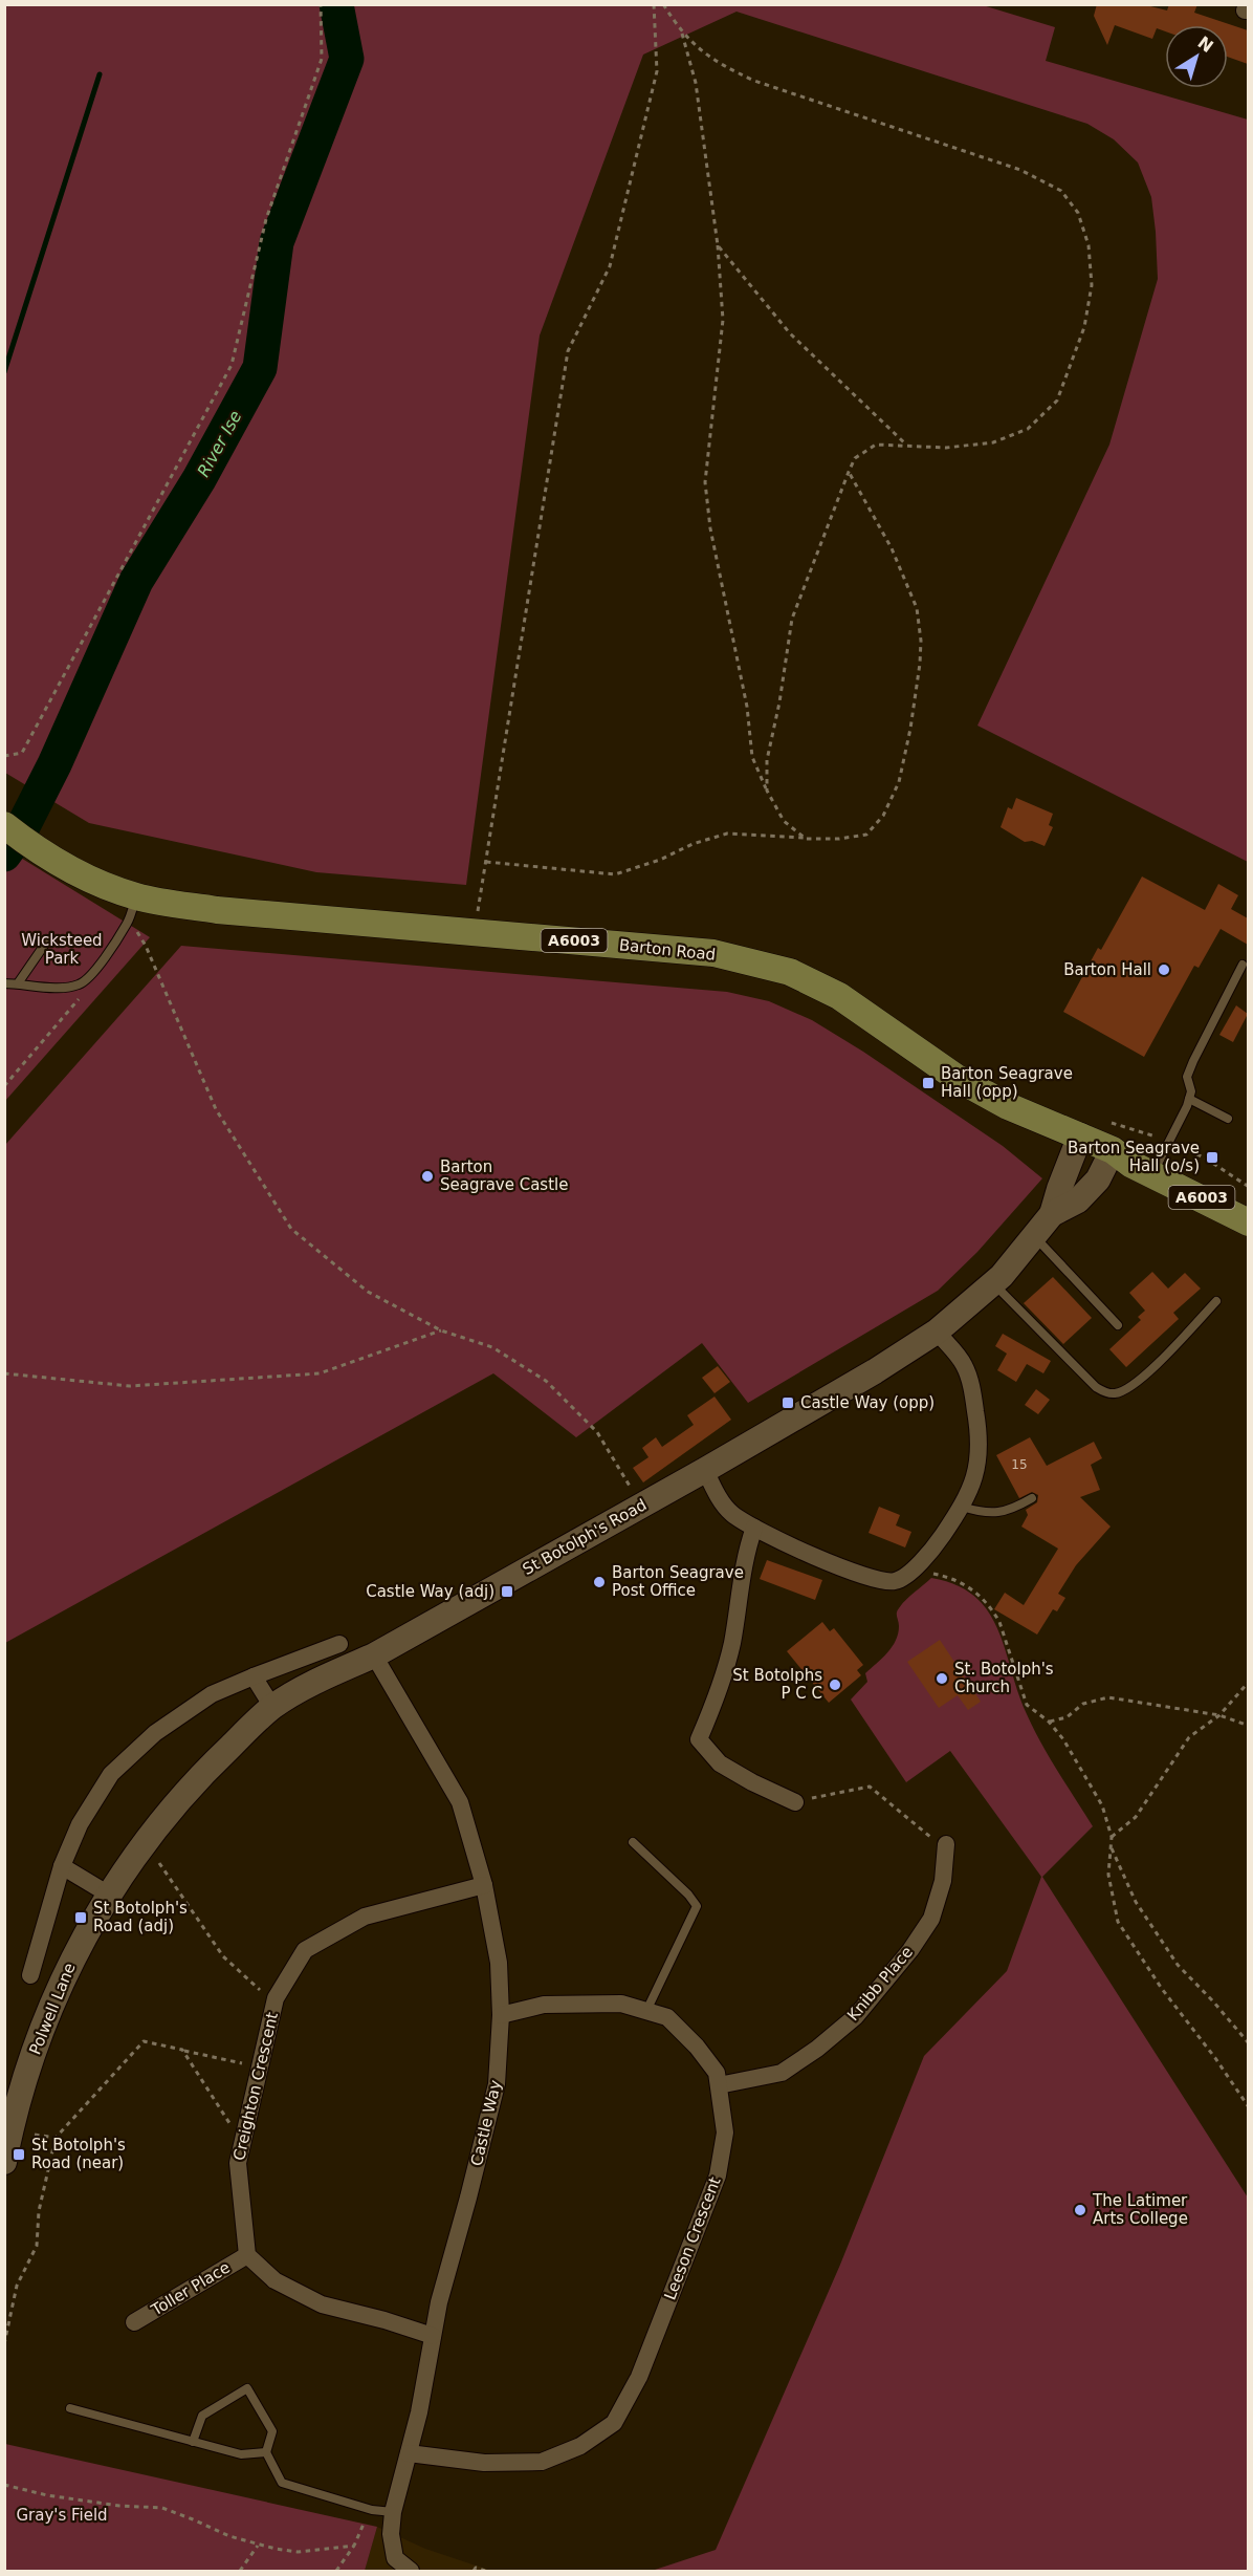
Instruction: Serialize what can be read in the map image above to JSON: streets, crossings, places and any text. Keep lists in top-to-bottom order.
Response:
{
  "streets": {
    "main road": ["A6003", "Barton Road"],
    "street": [
      "St Botolph's Road",
      "Knibb Place",
      "Polwell Lane",
      "Creighton Crescent",
      "Castle Way",
      "Leeson Crescent",
      "Toller Place"
    ]
  },
  "crossings": [
    ["Barton Road", "St Botolph's Road"],
    ["St Botolph's Road", "Polwell Lane"],
    ["St Botolph's Road", "Castle Way"],
    ["Knibb Place", "Leeson Crescent"],
    ["Creighton Crescent", "Castle Way"],
    ["Creighton Crescent", "Toller Place"],
    ["Castle Way", "Leeson Crescent"]
  ],
  "water": ["River Ise"],
  "parks": ["Wicksteed Park", "Gray's Field"],
  "places": {
    "other": [
      "Barton Hall",
      "Barton Seagrave Castle",
      "Barton Seagrave Post Office",
      "St. Botolph's Church",
      "St Botolphs P C C",
      "The Latimer Arts College"
    ],
    "transit": [
      "Barton Seagrave Hall (opp)",
      "Barton Seagrave Hall (o/s)",
      "Castle Way (opp)",
      "Castle Way (adj)",
      "St Botolph's Road (adj)",
      "St Botolph's Road (near)"
    ]
  },
  "house_numbers": ["15"],
  "north": "top right"
}
